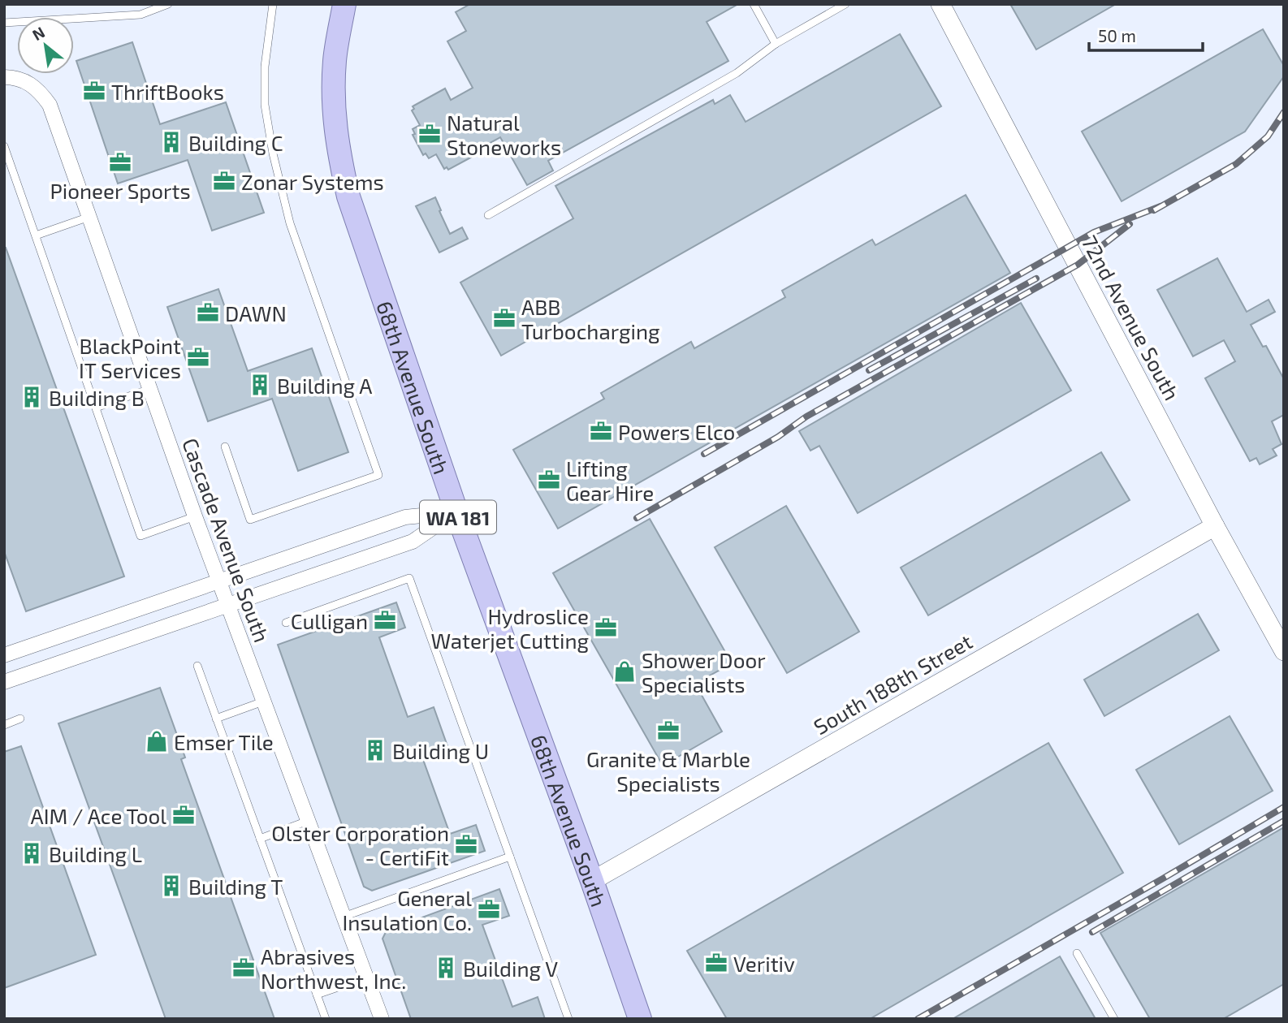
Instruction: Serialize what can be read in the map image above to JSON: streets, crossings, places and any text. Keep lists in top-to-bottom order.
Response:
{
  "streets": {
    "main road": ["68th Avenue South", "WA 181"],
    "street": ["72nd Avenue South", "Cascade Avenue South", "South 188th Street"]
  },
  "crossings": [
    ["72nd Avenue South", "South 188th Street"],
    ["68th Avenue South", "South 188th Street"]
  ],
  "places": {
    "office": [
      "ThriftBooks",
      "Natural Stoneworks",
      "Pioneer Sports",
      "Zonar Systems",
      "DAWN",
      "ABB Turbocharging",
      "BlackPoint IT Services",
      "Powers Elco",
      "Lifting Gear Hire",
      "Culligan",
      "Hydroslice Waterjet Cutting",
      "Granite & Marble Specialists",
      "AIM / Ace Tool",
      "Olster Corporation - CertiFit",
      "General Insulation Co.",
      "Veritiv",
      "Abrasives Northwest, Inc."
    ],
    "building": [
      "Building C",
      "Building A",
      "Building B",
      "Building U",
      "Building L",
      "Building T",
      "Building V"
    ],
    "shop": ["Shower Door Specialists", "Emser Tile"]
  },
  "scale_bar": "50 m",
  "north": "top left"
}
